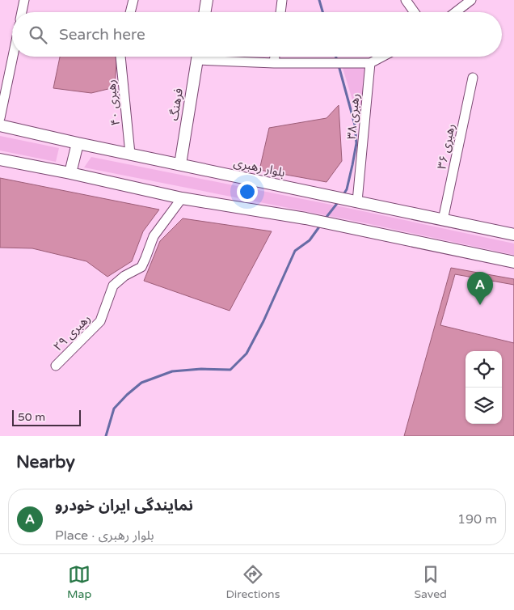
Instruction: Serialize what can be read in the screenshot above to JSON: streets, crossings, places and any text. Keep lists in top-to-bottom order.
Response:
{
  "streets": {
    "main road": ["فرهنگ", "بلوار رهبری"],
    "street": [
      "رهبری ۴۰",
      "رهبری ۳۸",
      "رهبری ۳۶",
      "رهبری ۲۹"
    ]
  },
  "crossings": [
    ["رهبری ۴۰", "بلوار رهبری"],
    ["فرهنگ", "بلوار رهبری"],
    ["رهبری ۳۸", "بلوار رهبری"],
    ["رهبری ۳۶", "بلوار رهبری"]
  ],
  "scale_bar": "50 m",
  "page": {
    "search": "Search here",
    "pins": "A",
    "scale": "50 m",
    "heading": "Nearby",
    "list": [
      {
        "mark": "A",
        "name": "نمایندگی ایران خودرو",
        "note": "Place · بلوار رهبری",
        "value": "190 m"
      }
    ],
    "nav": ["Map", "Directions", "Saved"]
  }
}
